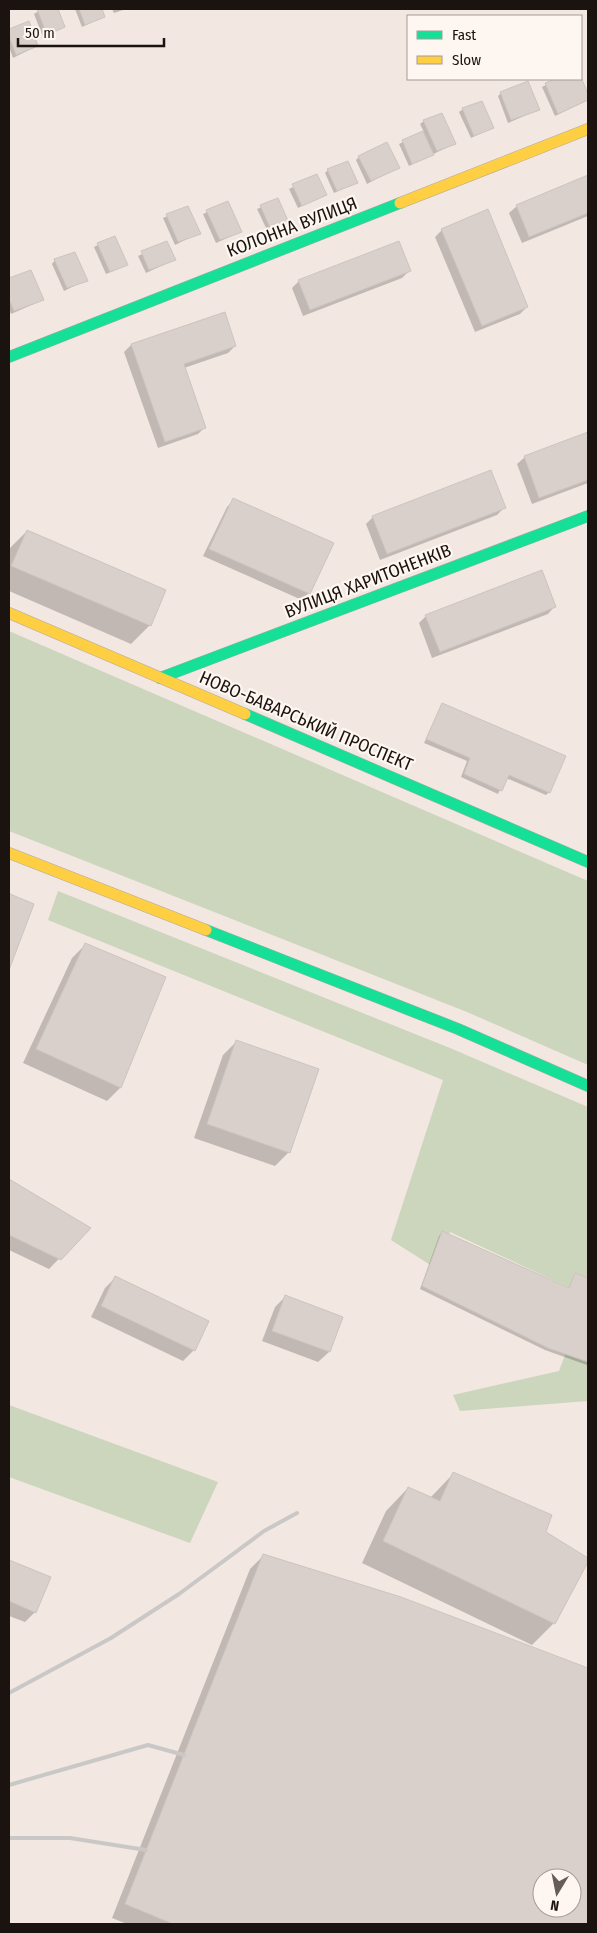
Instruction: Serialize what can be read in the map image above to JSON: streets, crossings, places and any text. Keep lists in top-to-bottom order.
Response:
{
  "streets": {
    "street": ["КОЛОННА ВУЛИЦЯ", "ВУЛИЦЯ ХАРИТОНЕНКІВ", "НОВО-БАВАРСЬКИЙ ПРОСПЕКТ"]
  },
  "crossings": [
    ["ВУЛИЦЯ ХАРИТОНЕНКІВ", "НОВО-БАВАРСЬКИЙ ПРОСПЕКТ"]
  ],
  "legend": ["Fast", "Slow"],
  "scale_bar": "50 m",
  "north": "bottom"
}
